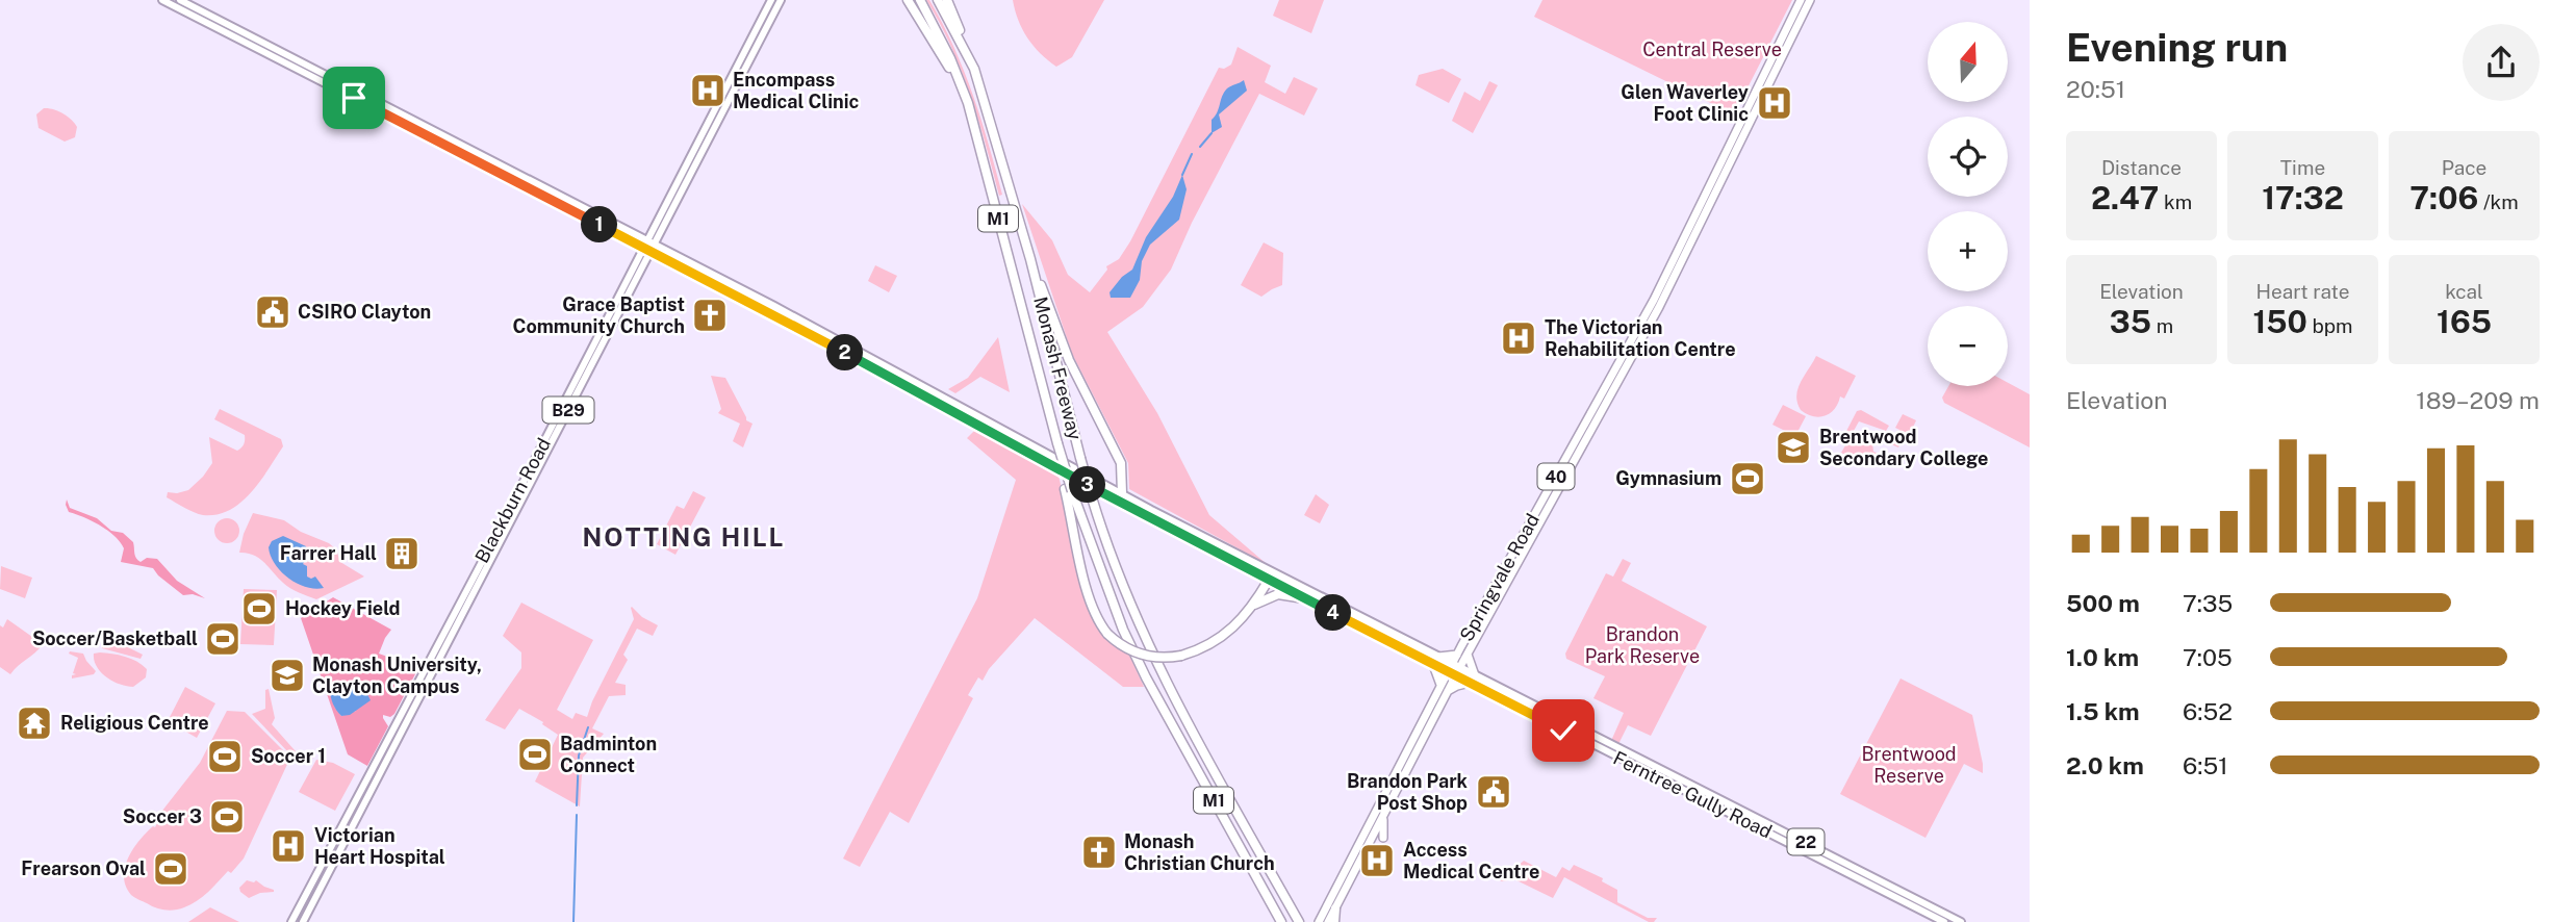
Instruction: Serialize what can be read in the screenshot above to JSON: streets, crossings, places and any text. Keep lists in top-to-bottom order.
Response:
{
  "streets": {
    "highway": [
      "M1",
      "Monash Freeway",
      "40",
      "Springvale Road"
    ],
    "main road": [
      "B29",
      "Blackburn Road",
      "Ferntree Gully Road",
      "22"
    ]
  },
  "crossings": [
    ["Blackburn Road", "Ferntree Gully Road"],
    ["Springvale Road", "Ferntree Gully Road"]
  ],
  "districts": ["NOTTING HILL"],
  "parks": ["Central Reserve", "Brandon Park Reserve", "Brentwood Reserve"],
  "places": {
    "hospital": [
      "Encompass Medical Clinic",
      "Glen Waverley Foot Clinic",
      "The Victorian Rehabilitation Centre",
      "Victorian Heart Hospital",
      "Access Medical Centre"
    ],
    "public building": ["CSIRO Clayton", "Brandon Park Post Shop"],
    "church": ["Grace Baptist Community Church", "Monash Christian Church"],
    "school or university": ["Brentwood Secondary College", "Monash University, Clayton Campus"],
    "sports": [
      "Gymnasium",
      "Hockey Field",
      "Soccer/Basketball",
      "Badminton Connect",
      "Soccer 1",
      "Soccer 3",
      "Frearson Oval"
    ],
    "building": ["Farrer Hall"],
    "temple": ["Religious Centre"]
  },
  "north": "top",
  "page": {
    "heading": ["Evening run", "20:51"],
    "map_buttons": ["+", "−"],
    "stats": [
      ["Distance", "2.47 km"],
      ["Time", "17:32"],
      ["Pace", "7:06 /km"],
      ["Elevation", "35 m"],
      ["Heart rate", "150 bpm"],
      ["kcal", "165"]
    ],
    "pins": [
      "1",
      "2",
      "3",
      "4"
    ],
    "chart": ["Elevation", "189–209 m"],
    "list": [
      {
        "name": "500 m",
        "note": "7:35"
      },
      {
        "name": "1.0 km",
        "note": "7:05"
      },
      {
        "name": "1.5 km",
        "note": "6:52"
      },
      {
        "name": "2.0 km",
        "note": "6:51"
      }
    ]
  }
}
